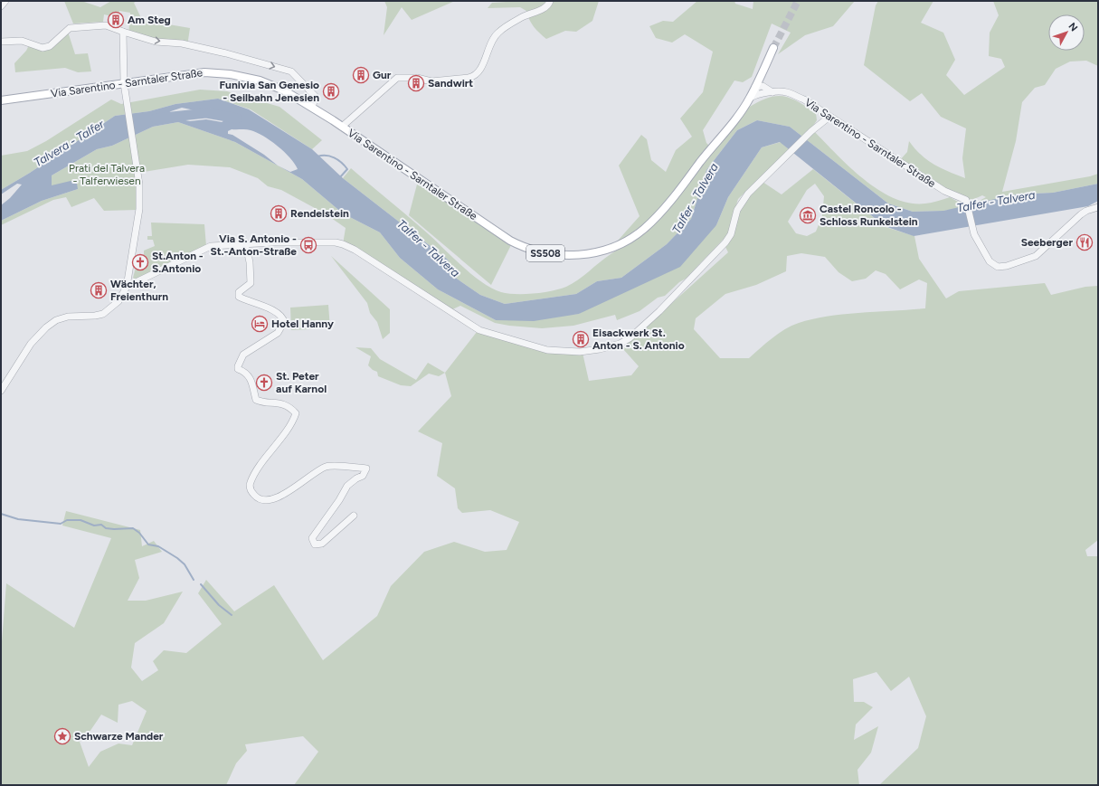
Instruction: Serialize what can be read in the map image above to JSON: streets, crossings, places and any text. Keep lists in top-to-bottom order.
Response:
{
  "streets": {
    "main road": ["Via Sarentino - Sarntaler Straße", "SS508"]
  },
  "crossings": [
    ["Via Sarentino - Sarntaler Straße", "SS508"]
  ],
  "water": ["Talvera - Talfer", "Talfer - Talvera"],
  "parks": ["Prati del Talvera - Talferwiesen"],
  "places": {
    "building": [
      "Am Steg",
      "Gur",
      "Sandwirt",
      "Funivia San Genesio - Seilbahn Jenesien",
      "Rendelstein",
      "Wächter, Freienthurn",
      "Eisackwerk St. Anton - S. Antonio"
    ],
    "museum": ["Castel Roncolo - Schloss Runkelstein"],
    "restaurant": ["Seeberger"],
    "bus stop": ["Via S. Antonio - St.-Anton-Straße"],
    "church": ["St.Anton - S.Antonio", "St. Peter auf Karnol"],
    "hotel": ["Hotel Hanny"],
    "place": ["Schwarze Mander"]
  },
  "north": "top right"
}
